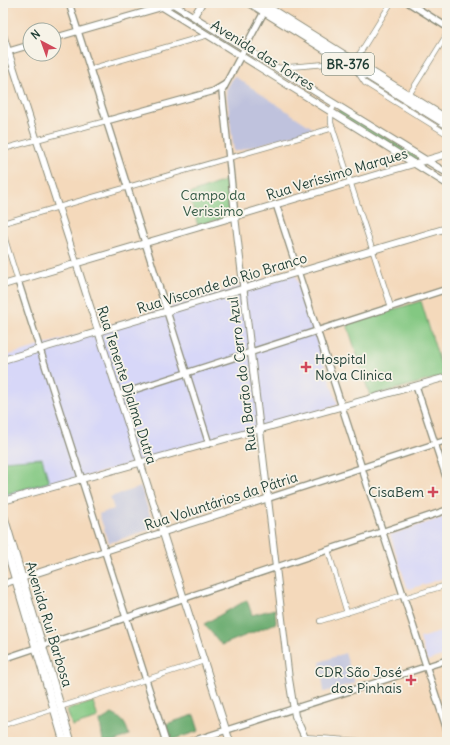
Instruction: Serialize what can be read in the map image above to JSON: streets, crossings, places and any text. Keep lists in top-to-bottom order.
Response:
{
  "streets": {
    "main road": [
      "Avenida das Torres",
      "BR-376",
      "Rua Veríssimo Marques",
      "Rua Visconde do Rio Branco",
      "Rua Barão do Cerro Azul",
      "Rua Tenente Djalma Dutra",
      "Rua Voluntários da Pátria",
      "Avenida Rui Barbosa"
    ]
  },
  "crossings": [
    ["Avenida das Torres", "Rua Veríssimo Marques"],
    ["Avenida das Torres", "Rua Barão do Cerro Azul"],
    ["BR-376", "Rua Barão do Cerro Azul"],
    ["Rua Veríssimo Marques", "Rua Barão do Cerro Azul"],
    ["Rua Veríssimo Marques", "Rua Tenente Djalma Dutra"],
    ["Rua Visconde do Rio Branco", "Rua Barão do Cerro Azul"],
    ["Rua Visconde do Rio Branco", "Rua Tenente Djalma Dutra"],
    ["Rua Barão do Cerro Azul", "Rua Voluntários da Pátria"],
    ["Rua Tenente Djalma Dutra", "Rua Voluntários da Pátria"],
    ["Rua Voluntários da Pátria", "Avenida Rui Barbosa"]
  ],
  "parks": ["Campo da Verissimo"],
  "places": {
    "health": ["Hospital Nova Clinica", "CisaBem", "CDR São José dos Pinhais"]
  },
  "north": "top left"
}
